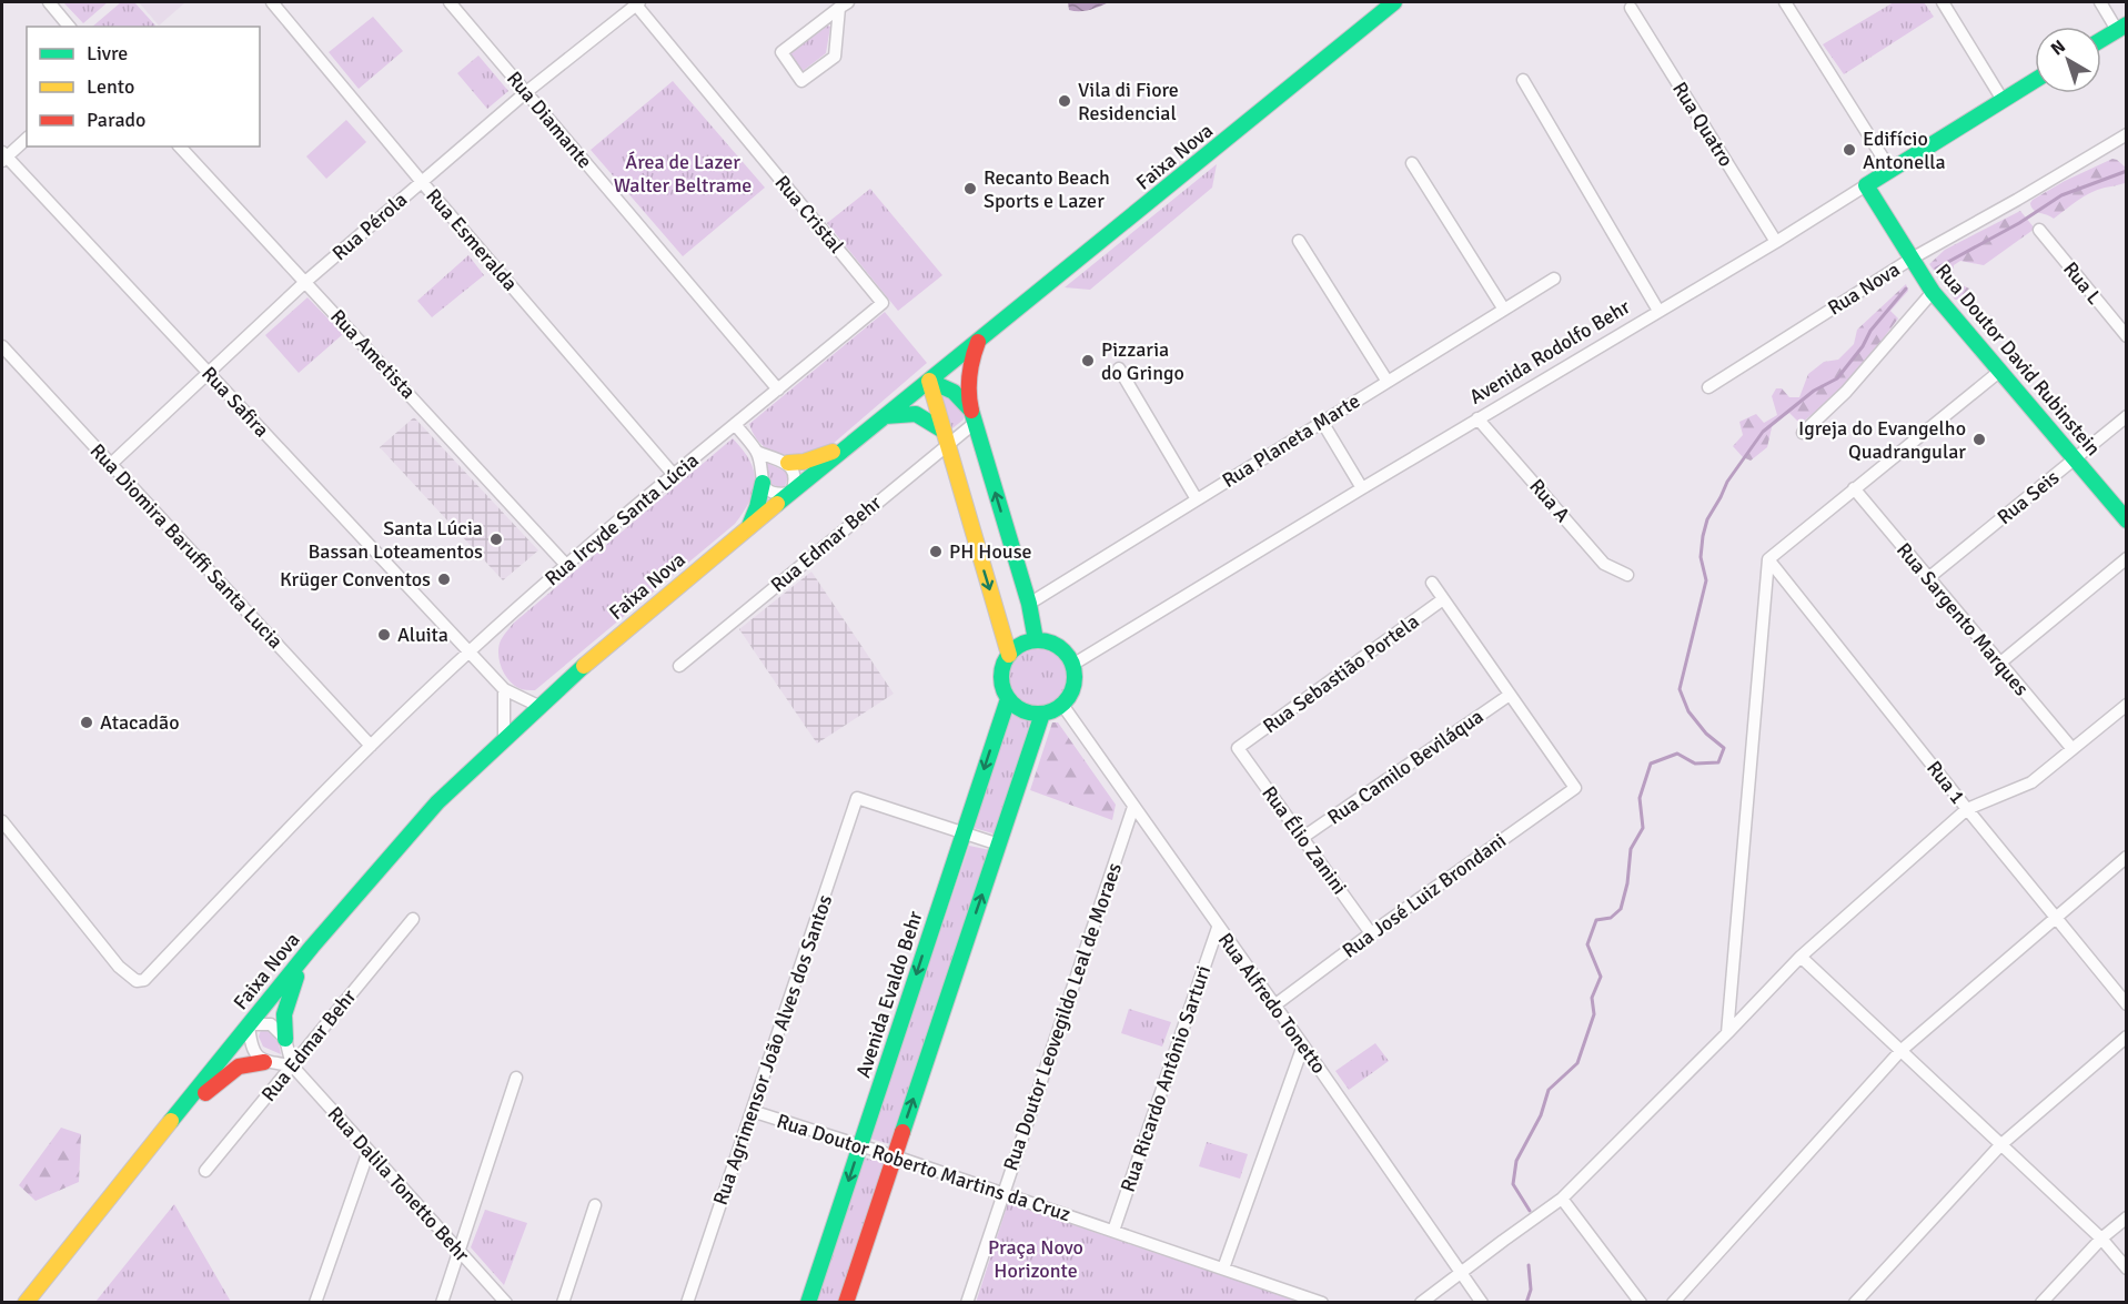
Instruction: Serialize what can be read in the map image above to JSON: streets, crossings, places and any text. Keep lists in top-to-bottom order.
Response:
{
  "streets": {
    "main road": [
      "Faixa Nova",
      "Avenida Rodolfo Behr",
      "Rua Doutor David Rubinstein",
      "Avenida Evaldo Behr"
    ],
    "street": [
      "Rua Diamante",
      "Rua Quatro",
      "Rua Cristal",
      "Rua Pérola",
      "Rua Esmeralda",
      "Rua L",
      "Rua Nova",
      "Rua Ametista",
      "Rua Safira",
      "Rua Planeta Marte",
      "Rua Seis",
      "Rua A",
      "Rua Ircyde Santa Lúcia",
      "Rua Edmar Behr",
      "Rua Diomira Baruffi Santa Lucia",
      "Rua Sargento Marques",
      "Rua Sebastião Portela",
      "Rua Camilo Beviláqua",
      "Rua 1",
      "Rua Élio Zanini",
      "Rua José Luiz Brondani",
      "Rua Alfredo Tonetto",
      "Rua Doutor Leovegildo Leal de Moraes",
      "Rua Agrimensor João Alves dos Santos",
      "Rua Ricardo Antônio Sarturi",
      "Rua Doutor Roberto Martins da Cruz",
      "Rua Dalila Tonetto Behr"
    ]
  },
  "crossings": [
    ["Rua Diamante", "Rua Pérola"],
    ["Rua Diamante", "Rua Ircyde Santa Lúcia"],
    ["Rua Quatro", "Avenida Rodolfo Behr"],
    ["Rua Cristal", "Rua Pérola"],
    ["Rua Cristal", "Rua Ircyde Santa Lúcia"],
    ["Rua Pérola", "Rua Esmeralda"],
    ["Rua Pérola", "Rua Ametista"],
    ["Rua Pérola", "Rua Safira"],
    ["Rua Pérola", "Rua Diomira Baruffi Santa Lucia"],
    ["Rua Esmeralda", "Rua Ircyde Santa Lúcia"],
    ["Rua Nova", "Rua Doutor David Rubinstein"],
    ["Avenida Rodolfo Behr", "Rua Doutor David Rubinstein"],
    ["Avenida Rodolfo Behr", "Rua A"],
    ["Avenida Rodolfo Behr", "Avenida Evaldo Behr"],
    ["Avenida Rodolfo Behr", "Rua Alfredo Tonetto"],
    ["Rua Ametista", "Rua Ircyde Santa Lúcia"],
    ["Rua Doutor David Rubinstein", "Rua Seis"],
    ["Rua Safira", "Rua Ircyde Santa Lúcia"],
    ["Rua Seis", "Rua Sargento Marques"],
    ["Rua Ircyde Santa Lúcia", "Rua Diomira Baruffi Santa Lucia"],
    ["Rua Edmar Behr", "Rua Dalila Tonetto Behr"],
    ["Rua Sebastião Portela", "Rua Élio Zanini"],
    ["Rua Camilo Beviláqua", "Rua Élio Zanini"],
    ["Rua Camilo Beviláqua", "Rua José Luiz Brondani"],
    ["Rua Élio Zanini", "Rua José Luiz Brondani"],
    ["Rua José Luiz Brondani", "Rua Alfredo Tonetto"],
    ["Avenida Evaldo Behr", "Rua Alfredo Tonetto"],
    ["Avenida Evaldo Behr", "Rua Agrimensor João Alves dos Santos"],
    ["Avenida Evaldo Behr", "Rua Doutor Roberto Martins da Cruz"],
    ["Rua Alfredo Tonetto", "Rua Doutor Leovegildo Leal de Moraes"],
    ["Rua Alfredo Tonetto", "Rua Ricardo Antônio Sarturi"],
    ["Rua Doutor Leovegildo Leal de Moraes", "Rua Doutor Roberto Martins da Cruz"],
    ["Rua Agrimensor João Alves dos Santos", "Rua Doutor Roberto Martins da Cruz"],
    ["Rua Ricardo Antônio Sarturi", "Rua Doutor Roberto Martins da Cruz"]
  ],
  "parks": ["Área de Lazer Walter Beltrame", "Praça Novo Horizonte"],
  "places": [
    "Vila di Fiore Residencial",
    "Edifício Antonella",
    "Recanto Beach Sports e Lazer",
    "Pizzaria do Gringo",
    "Igreja do Evangelho Quadrangular",
    "Santa Lúcia Bassan Loteamentos",
    "PH House",
    "Krüger Conventos",
    "Aluita",
    "Atacadão"
  ],
  "legend": ["Livre", "Lento", "Parado"],
  "north": "top left"
}
